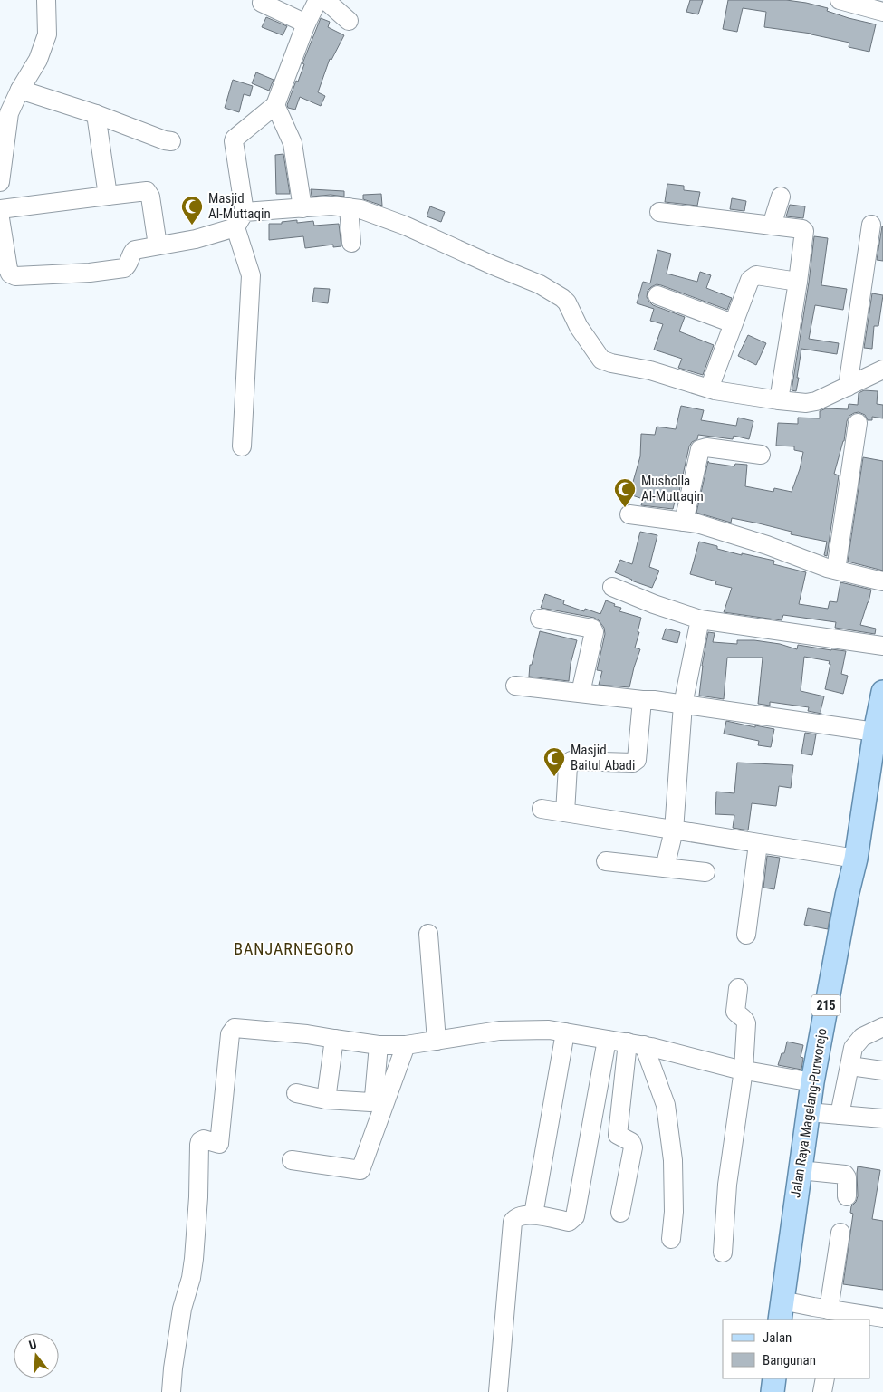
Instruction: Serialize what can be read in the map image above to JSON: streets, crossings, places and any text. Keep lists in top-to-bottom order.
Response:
{
  "streets": {
    "main road": ["215", "Jalan Raya Magelang-Purworejo"]
  },
  "districts": ["BANJARNEGORO"],
  "places": {
    "mosque": ["Masjid Al-Muttaqin", "Musholla Al-Muttaqin", "Masjid Baitul Abadi"]
  },
  "legend": ["Jalan", "Bangunan"],
  "north": "top"
}
